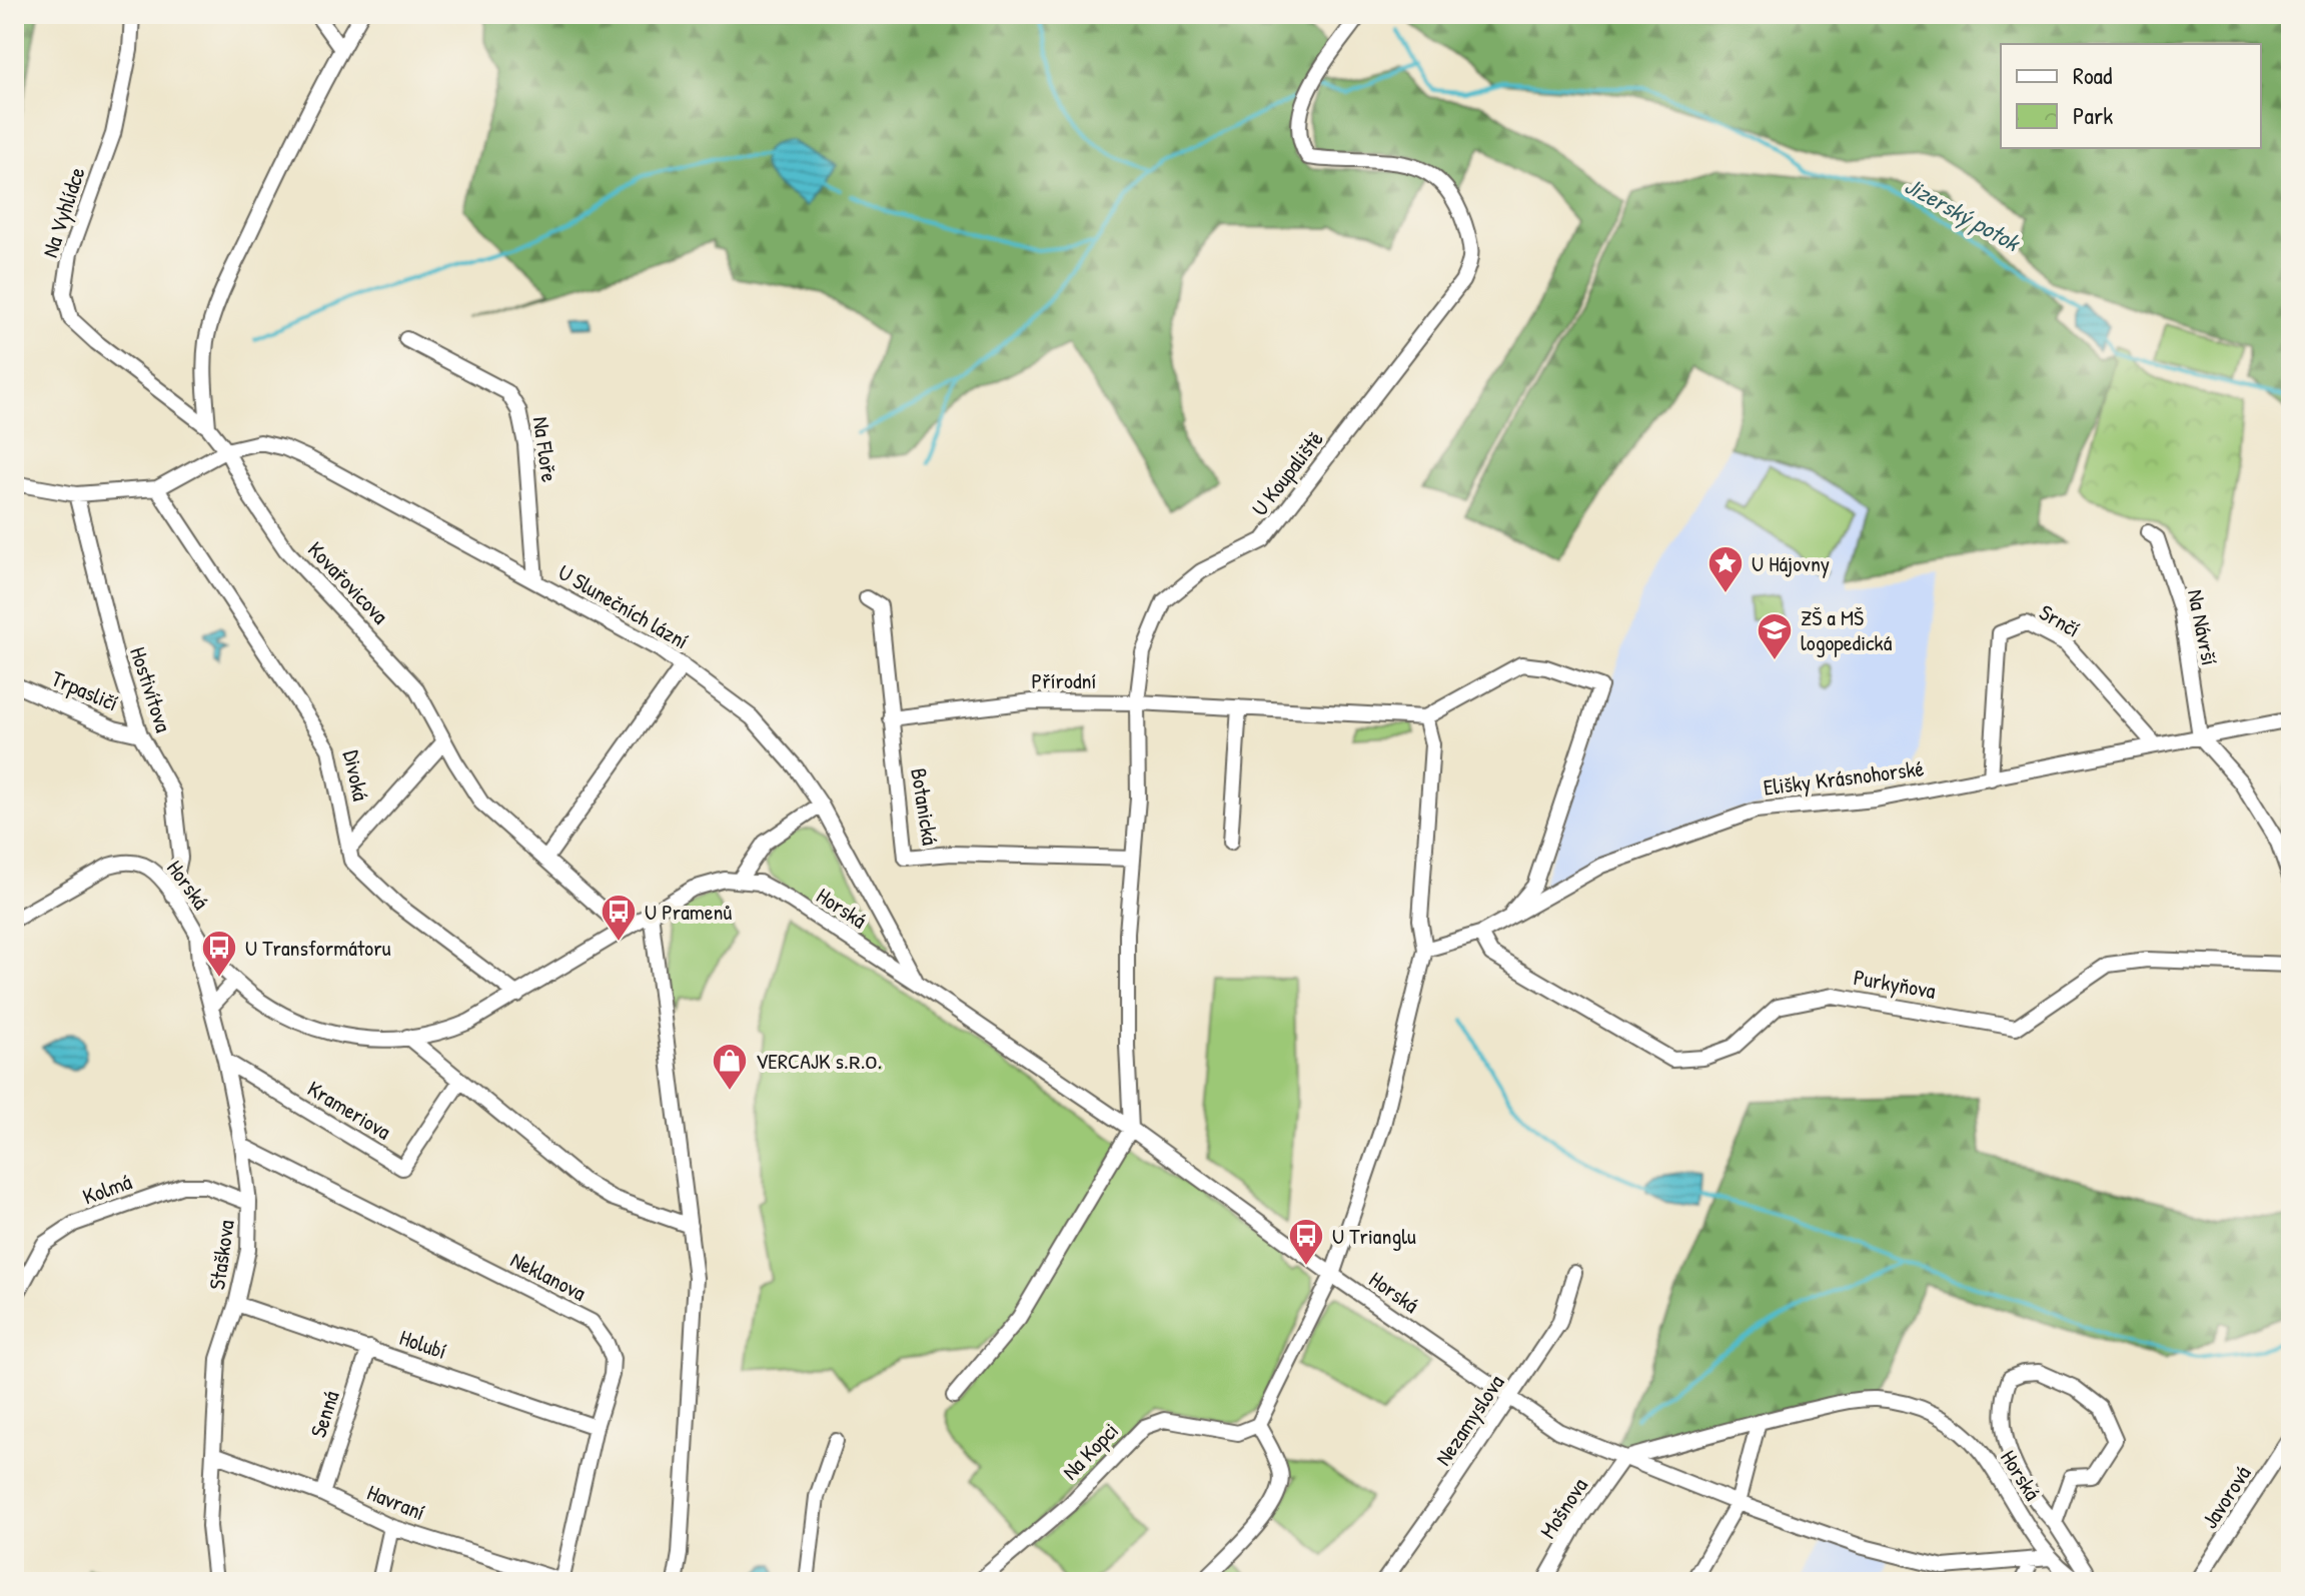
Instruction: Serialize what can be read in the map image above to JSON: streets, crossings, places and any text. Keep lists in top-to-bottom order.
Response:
{
  "streets": {
    "street": [
      "Na Vyhlídce",
      "Na Floře",
      "U Koupaliště",
      "Kovařovicova",
      "U Slunečních lázní",
      "Srnčí",
      "Na Návrší",
      "Přírodní",
      "Hostivítova",
      "Trpasličí",
      "Divoká",
      "Elišky Krásnohorské",
      "Botanická",
      "Horská",
      "Purkyňova",
      "Krameriova",
      "Kolmá",
      "Staškova",
      "Neklanova",
      "Holubí",
      "Senná",
      "Nezamyslova",
      "Na Kopci",
      "Javorová",
      "Havraní",
      "Mošnova"
    ]
  },
  "crossings": [
    ["Na Vyhlídce", "Kovařovicova"],
    ["Na Vyhlídce", "U Slunečních lázní"],
    ["Na Floře", "U Slunečních lázní"],
    ["U Koupaliště", "Přírodní"],
    ["U Koupaliště", "Botanická"],
    ["U Koupaliště", "Horská"],
    ["Kovařovicova", "U Slunečních lázní"],
    ["Kovařovicova", "Horská"],
    ["U Slunečních lázní", "Divoká"],
    ["U Slunečních lázní", "Horská"],
    ["Srnčí", "Elišky Krásnohorské"],
    ["Na Návrší", "Elišky Krásnohorské"],
    ["Přírodní", "Botanická"],
    ["Hostivítova", "Trpasličí"],
    ["Hostivítova", "Horská"],
    ["Divoká", "Horská"],
    ["Elišky Krásnohorské", "Purkyňova"],
    ["Horská", "Staškova"],
    ["Horská", "Nezamyslova"],
    ["Horská", "Mošnova"],
    ["Krameriova", "Staškova"],
    ["Kolmá", "Staškova"],
    ["Staškova", "Neklanova"],
    ["Staškova", "Holubí"],
    ["Staškova", "Havraní"],
    ["Neklanova", "Holubí"],
    ["Neklanova", "Havraní"],
    ["Holubí", "Senná"],
    ["Senná", "Havraní"]
  ],
  "water": ["Jizerský potok"],
  "places": {
    "place": ["U Hájovny"],
    "school or university": ["ZŠ a MŠ logopedická"],
    "bus stop": ["U Pramenů", "U Transformátoru", "U Trianglu"],
    "shop": ["VERCAJK s.ʀ.ᴏ."]
  },
  "legend": ["Road", "Park"]
}
